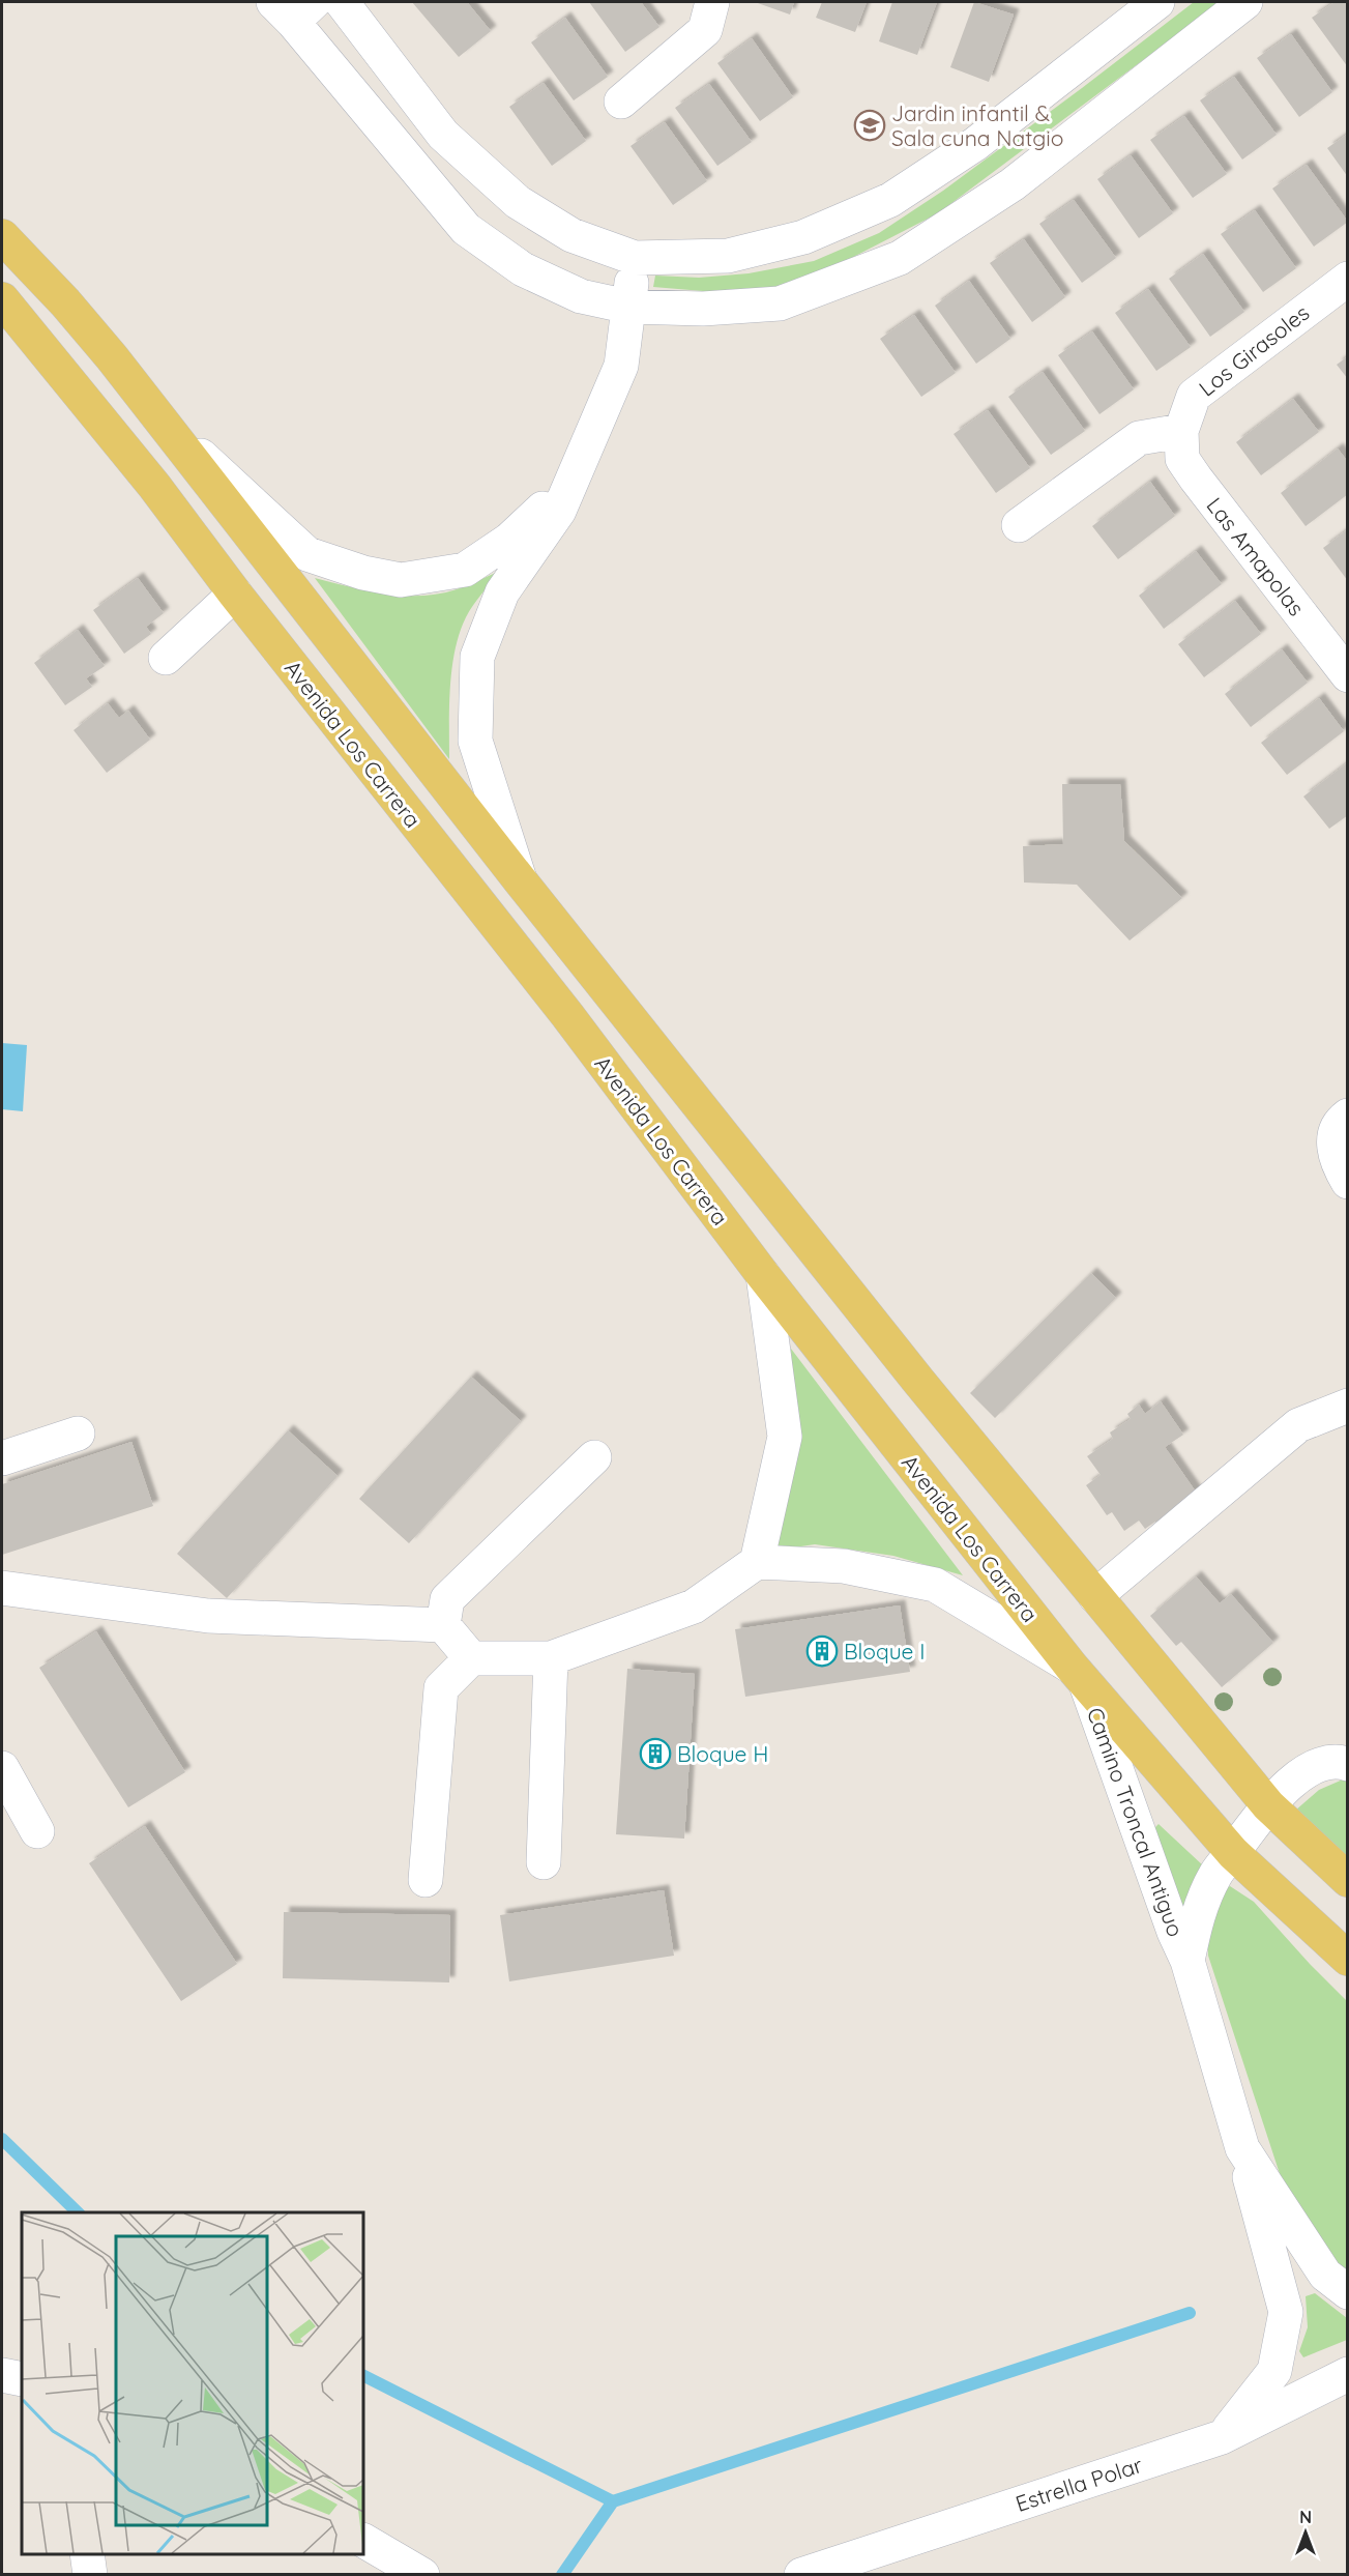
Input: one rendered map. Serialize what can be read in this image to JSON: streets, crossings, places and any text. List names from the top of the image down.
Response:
{
  "streets": {
    "main road": ["Avenida Los Carrera"],
    "street": [
      "Los Girasoles",
      "Las Amapolas",
      "Camino Troncal Antiguo",
      "Estrella Polar"
    ]
  },
  "crossings": [
    ["Los Girasoles", "Las Amapolas"],
    ["Avenida Los Carrera", "Camino Troncal Antiguo"]
  ],
  "places": {
    "school or university": ["Jardin infantil & Sala cuna Natgio"],
    "building": ["Bloque I", "Bloque H"]
  },
  "north": "top"
}
